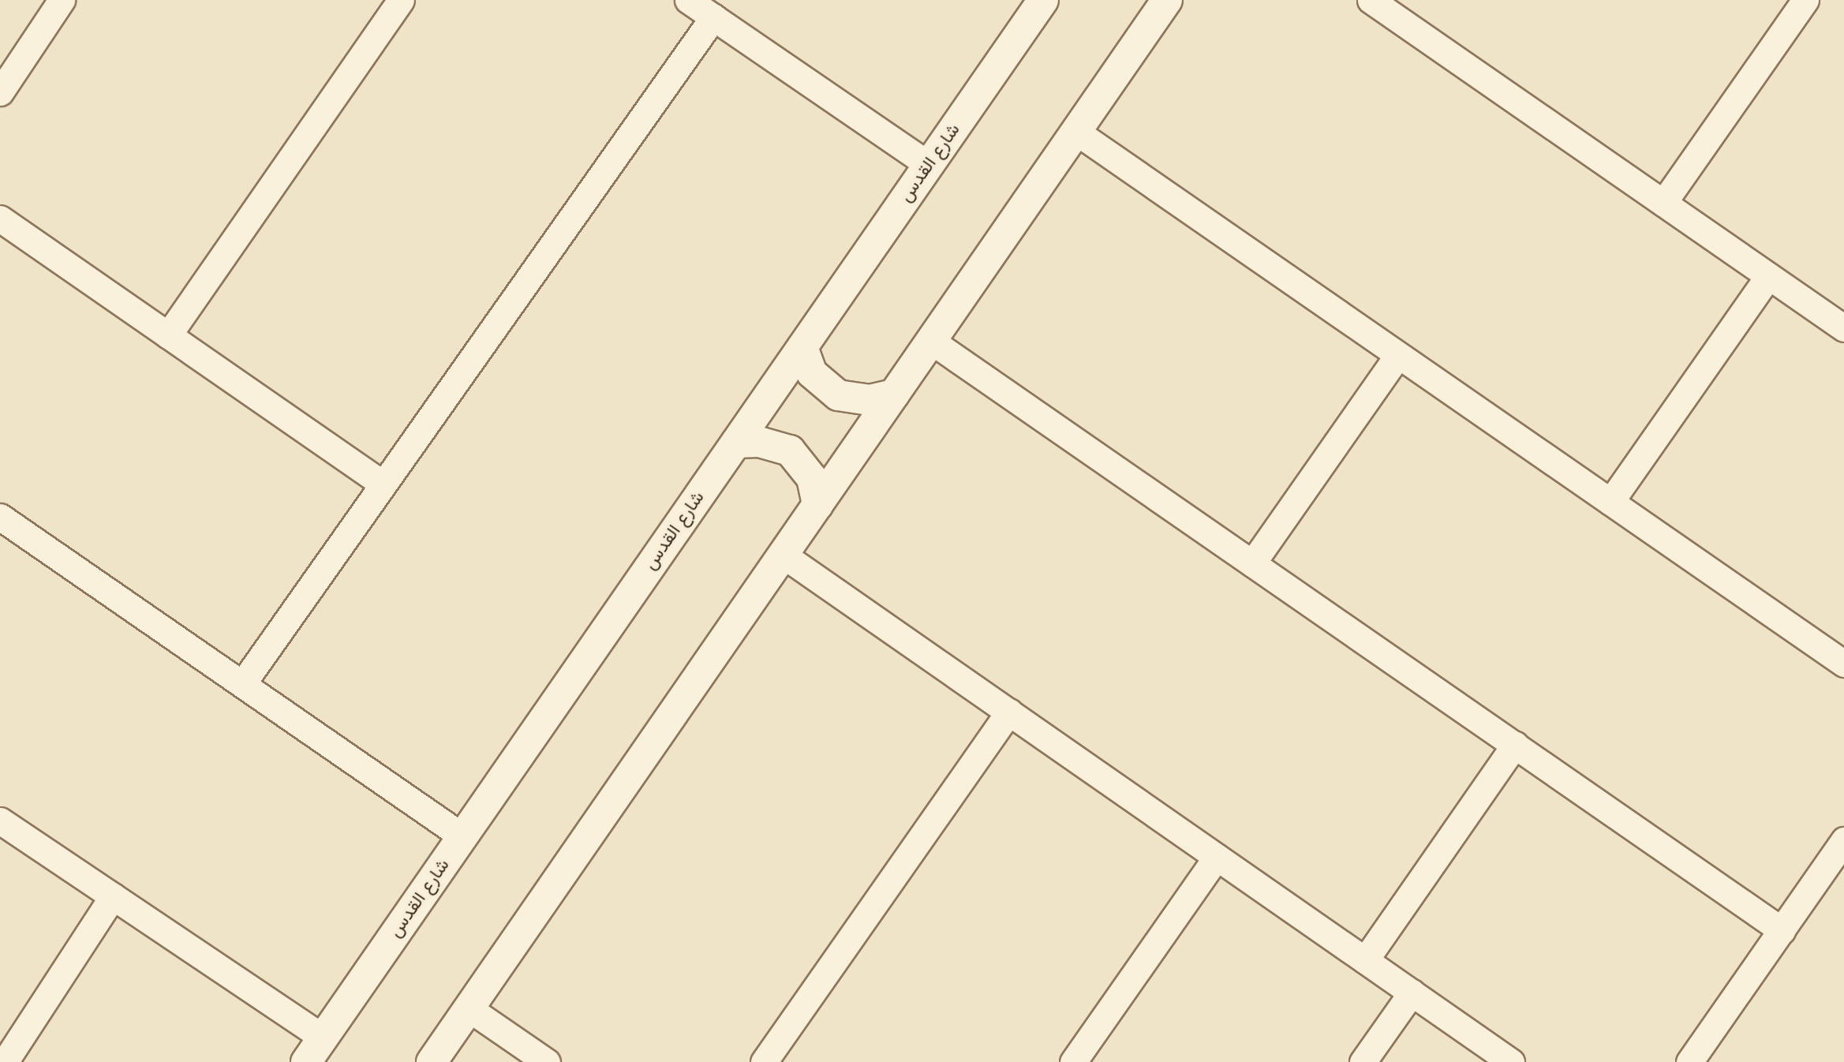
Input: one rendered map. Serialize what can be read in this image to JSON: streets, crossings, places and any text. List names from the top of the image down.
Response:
{
  "streets": {
    "main road": ["شارع القدس"]
  }
}
